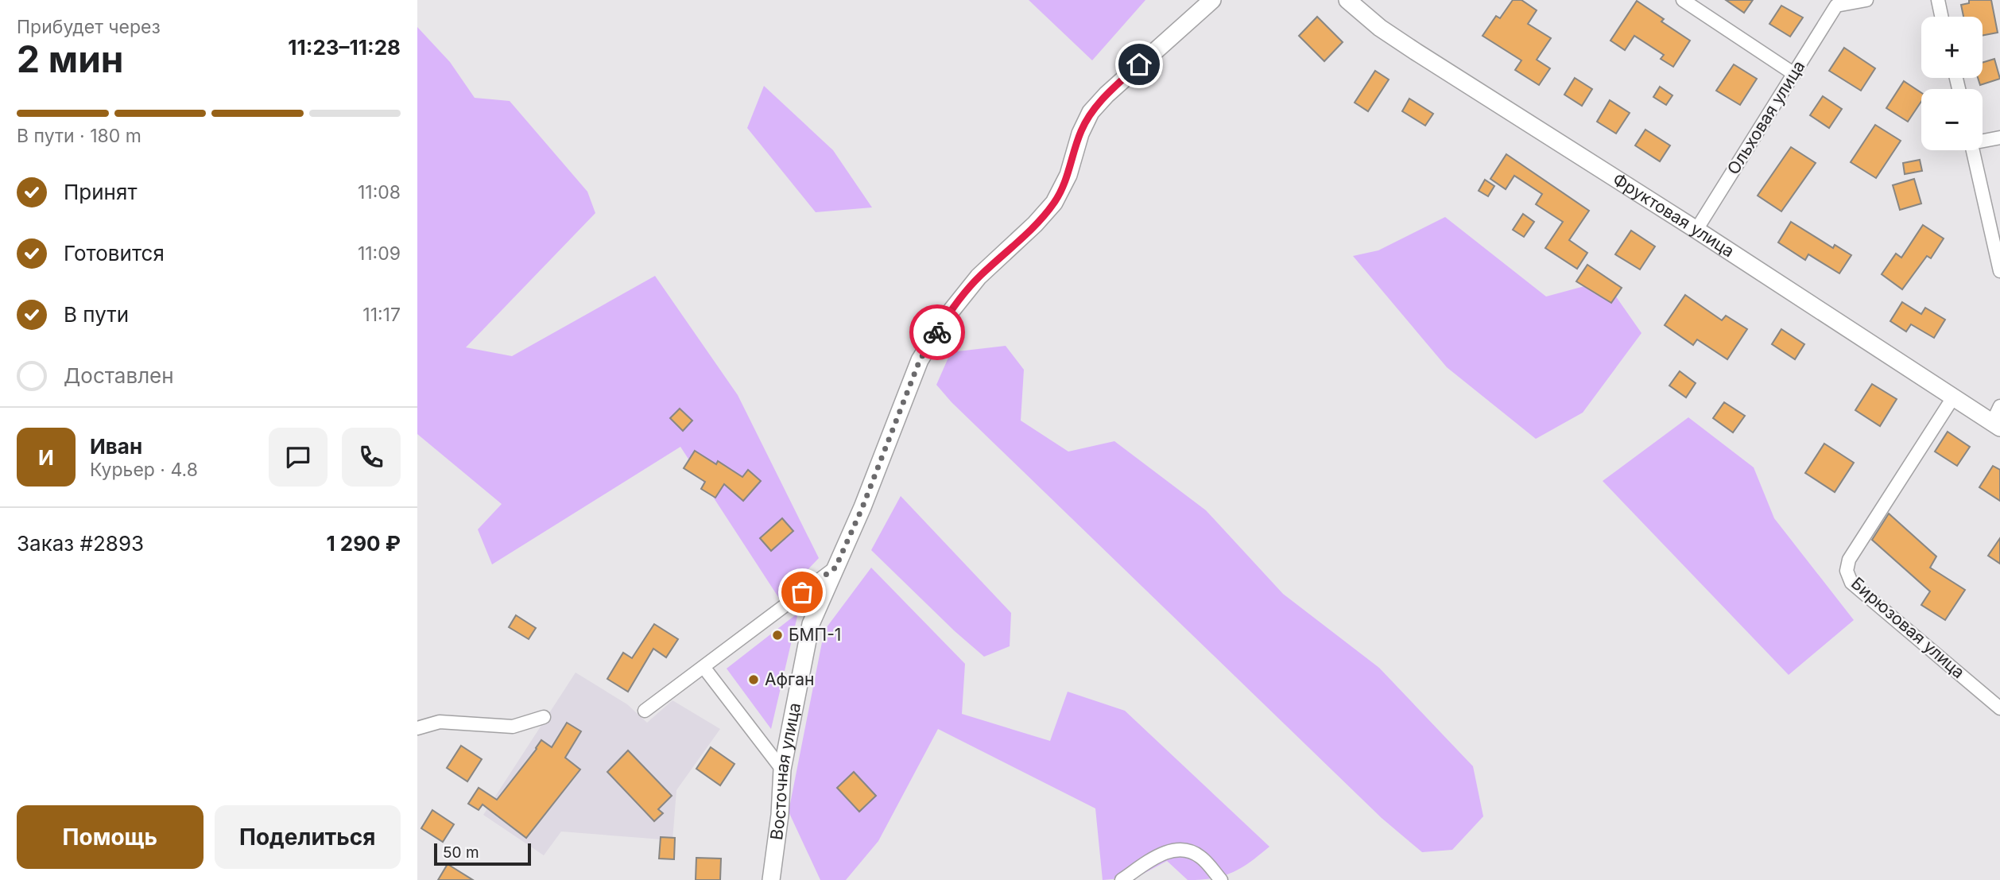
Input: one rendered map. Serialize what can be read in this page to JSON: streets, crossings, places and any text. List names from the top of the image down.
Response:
{
  "streets": {
    "street": [
      "Ольховая улица",
      "Фруктовая улица",
      "Бирюзовая улица",
      "Восточная улица"
    ]
  },
  "crossings": [
    ["Ольховая улица", "Фруктовая улица"],
    ["Фруктовая улица", "Бирюзовая улица"]
  ],
  "places": ["БМП-1", "Афган"],
  "scale_bar": "50 m",
  "page": {
    "heading": ["2 мин", "Прибудет через", "11:23–11:28"],
    "panel": [
      "Иван",
      "Курьер · 4.8",
      "Заказ #2893",
      "1 290 ₽"
    ],
    "map_buttons": ["+", "−"],
    "bar": "В пути · 180 m",
    "list": [
      ["Принят", "11:08"],
      ["Готовится", "11:09"],
      ["В пути", "11:17"],
      "Доставлен"
    ],
    "round": "И",
    "buttons": ["Помощь", "Поделиться"],
    "scale": "50 m"
  }
}
